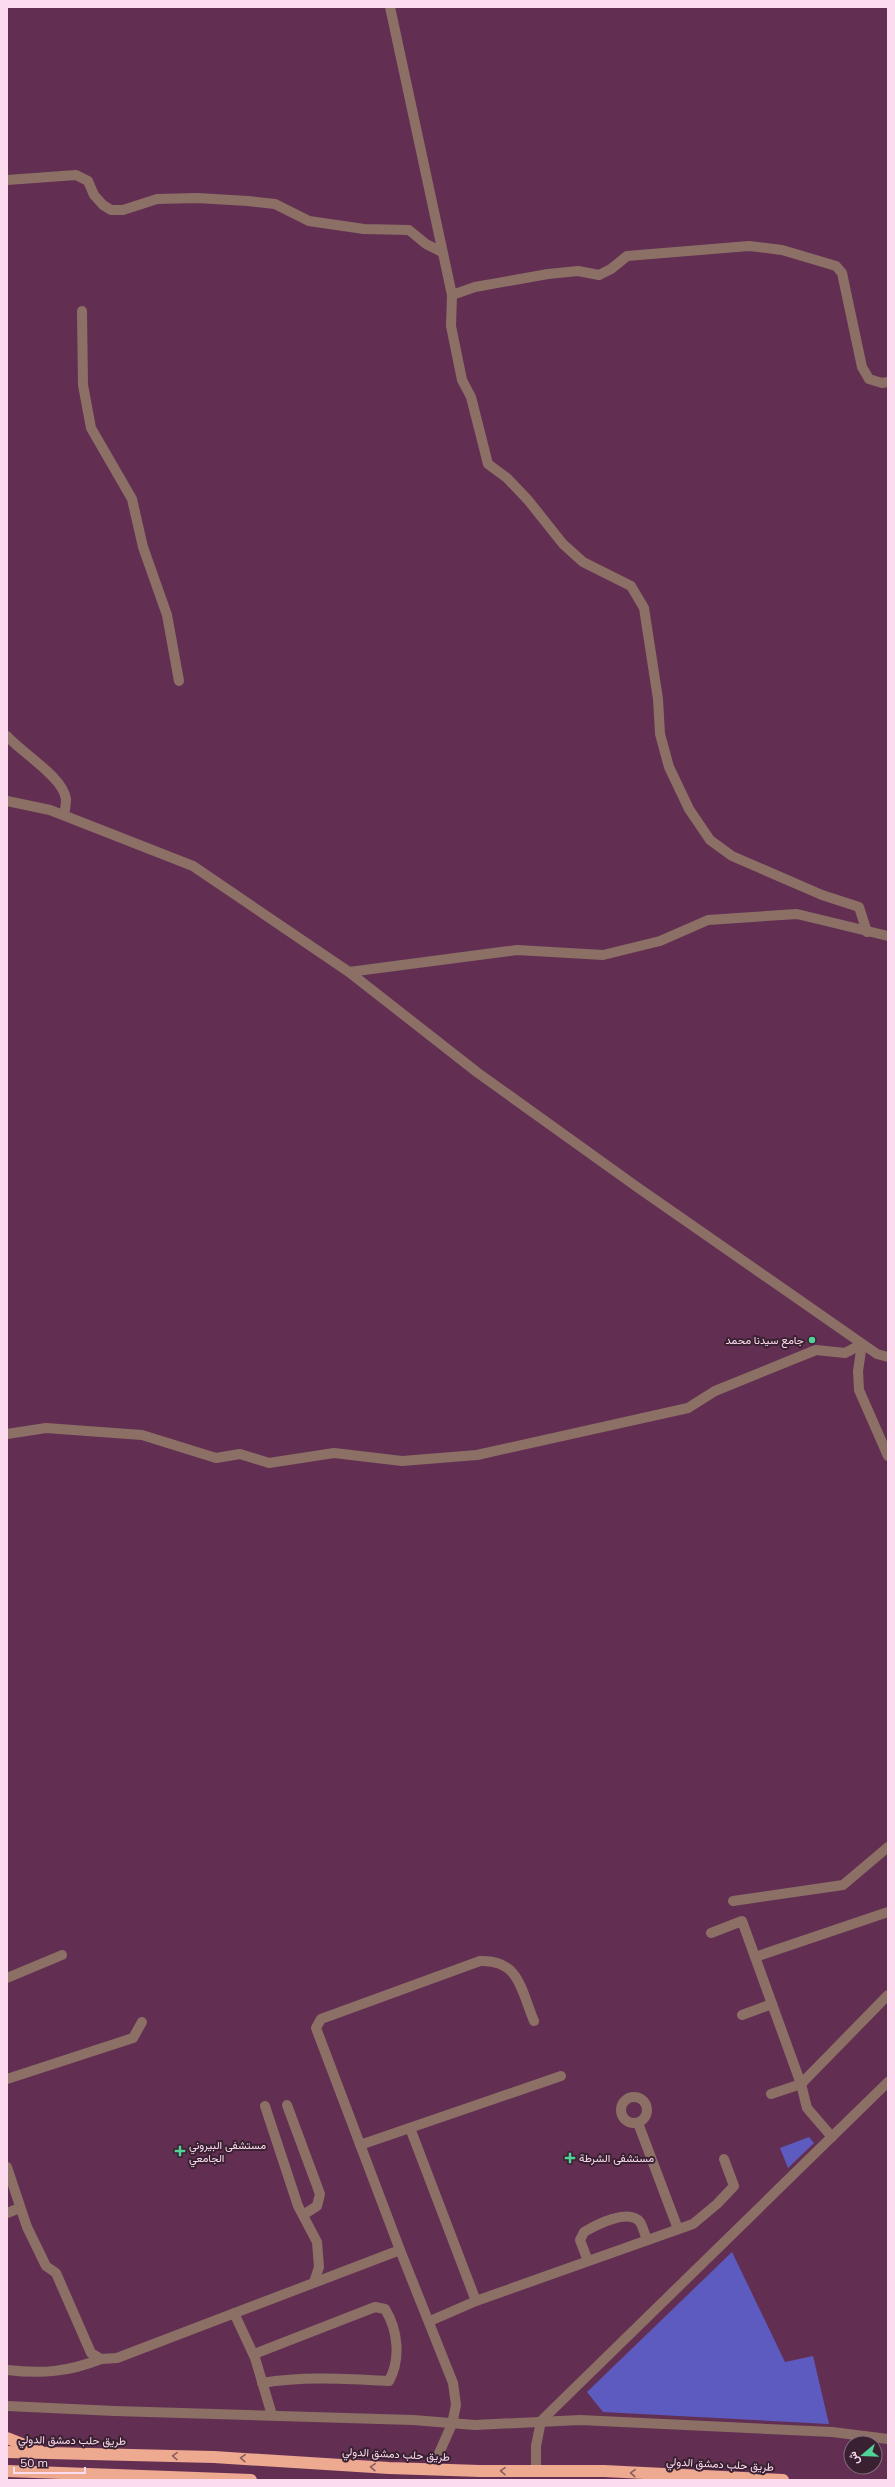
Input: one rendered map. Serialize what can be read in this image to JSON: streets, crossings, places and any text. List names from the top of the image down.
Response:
{
  "streets": {
    "highway": ["طريق حلب دمشق الدولي"]
  },
  "places": {
    "other": ["جامع سيدنا محمد"],
    "health": ["مستشفى البيروني الجامعي", "مستشفى الشرطة"]
  },
  "scale_bar": "50 m",
  "north": "left"
}
